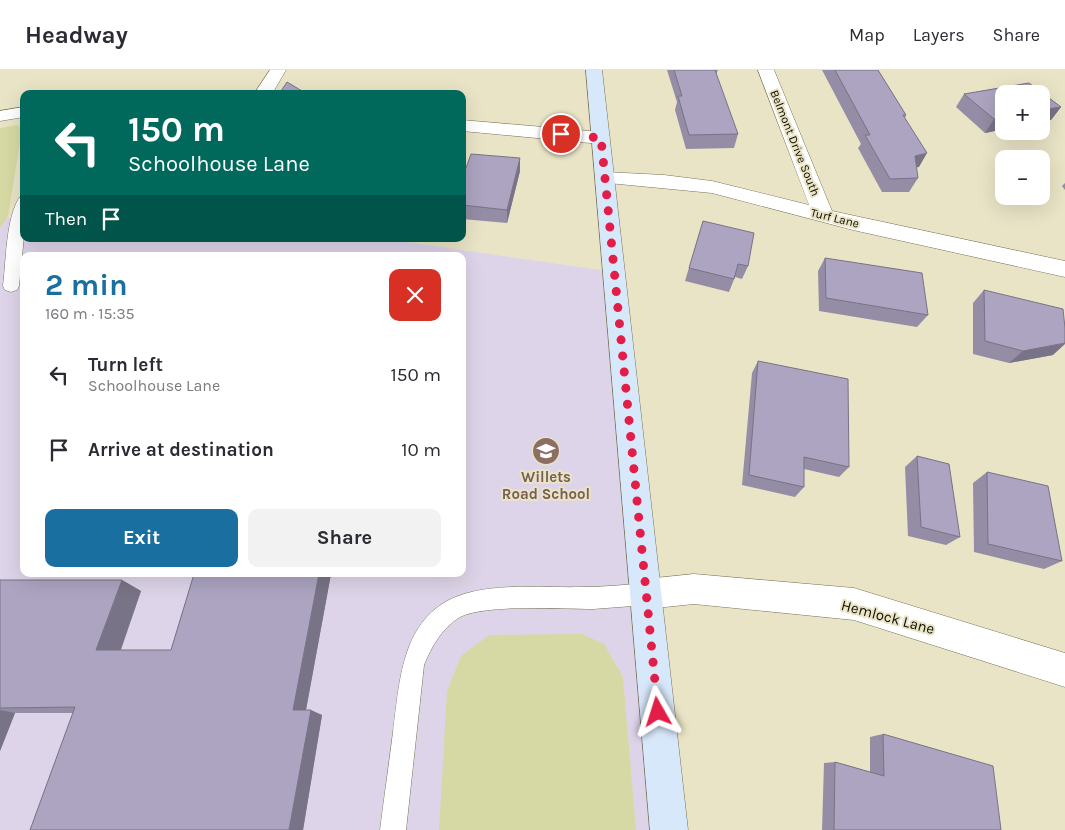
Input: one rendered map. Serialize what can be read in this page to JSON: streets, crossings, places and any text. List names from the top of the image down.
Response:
{
  "streets": {
    "street": ["Belmont Drive South", "Turf Lane", "Hemlock Lane"]
  },
  "crossings": [
    ["Belmont Drive South", "Turf Lane"]
  ],
  "places": {
    "school or university": ["Willets Road School"]
  },
  "page": {
    "header": "Headway",
    "nav": ["Map", "Layers", "Share"],
    "map_buttons": ["+", "−"],
    "turn": ["150 m", "Schoolhouse Lane"],
    "then": "Then",
    "heading": ["2 min", "160 m · 15:35"],
    "list": [
      {
        "name": "Turn left",
        "note": "Schoolhouse Lane",
        "value": "150 m"
      },
      {
        "name": "Arrive at destination",
        "value": "10 m"
      }
    ],
    "buttons": ["Exit", "Share"]
  }
}
